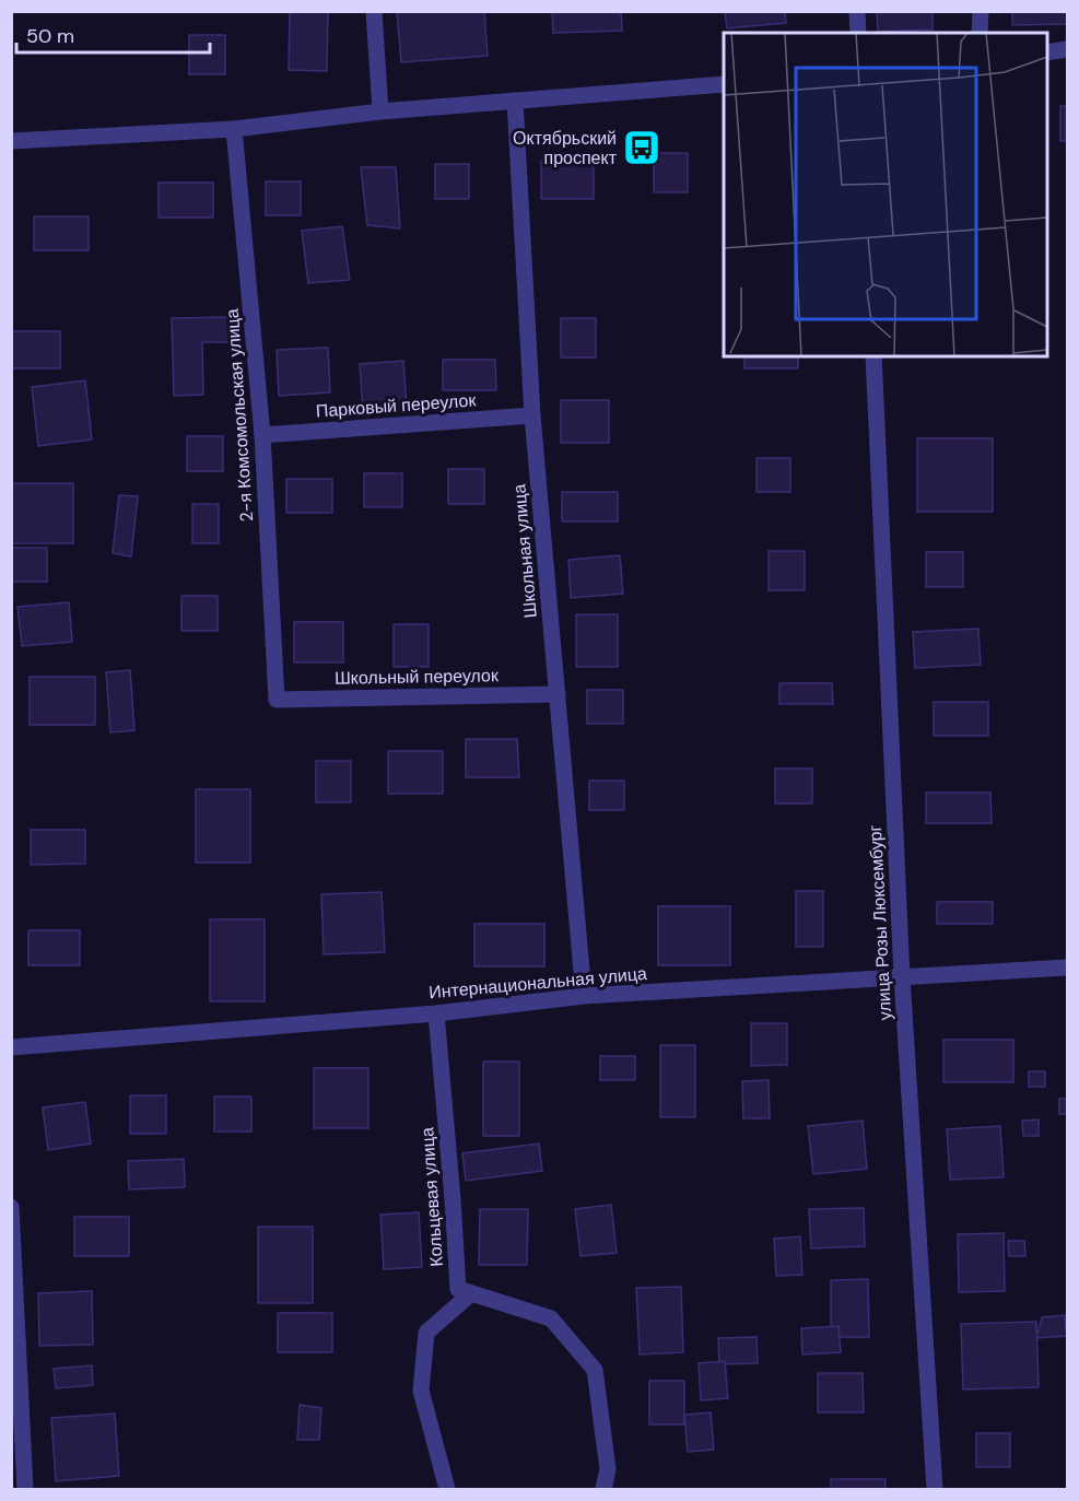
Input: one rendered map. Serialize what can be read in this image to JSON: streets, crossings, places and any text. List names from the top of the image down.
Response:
{
  "streets": {
    "street": [
      "Парковый переулок",
      "2-я Комсомольская улица",
      "Школьная улица",
      "Школьный переулок",
      "улица Розы Люксембург",
      "Интернациональная улица",
      "Кольцевая улица"
    ]
  },
  "crossings": [
    ["Парковый переулок", "2-я Комсомольская улица"],
    ["Парковый переулок", "Школьная улица"],
    ["2-я Комсомольская улица", "Школьный переулок"],
    ["Школьная улица", "Школьный переулок"],
    ["Школьная улица", "Интернациональная улица"],
    ["улица Розы Люксембург", "Интернациональная улица"],
    ["Интернациональная улица", "Кольцевая улица"]
  ],
  "places": {
    "bus stop": ["Октябрьский проспект"]
  },
  "scale_bar": "50 m"
}
